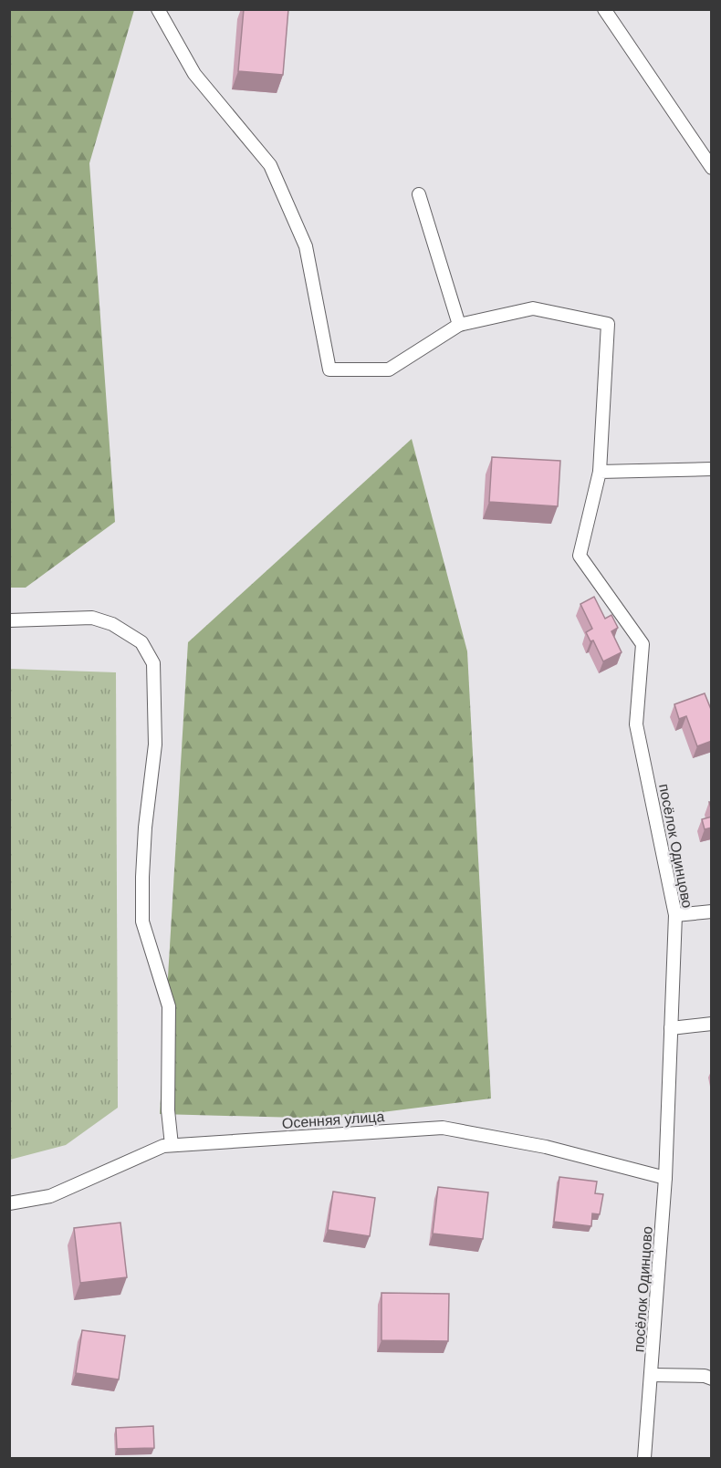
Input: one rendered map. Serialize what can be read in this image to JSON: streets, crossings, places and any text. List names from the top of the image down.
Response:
{
  "streets": {
    "lane": ["посёлок Одинцово", "Осенняя улица"]
  },
  "crossings": [
    ["посёлок Одинцово", "Осенняя улица"]
  ]
}
